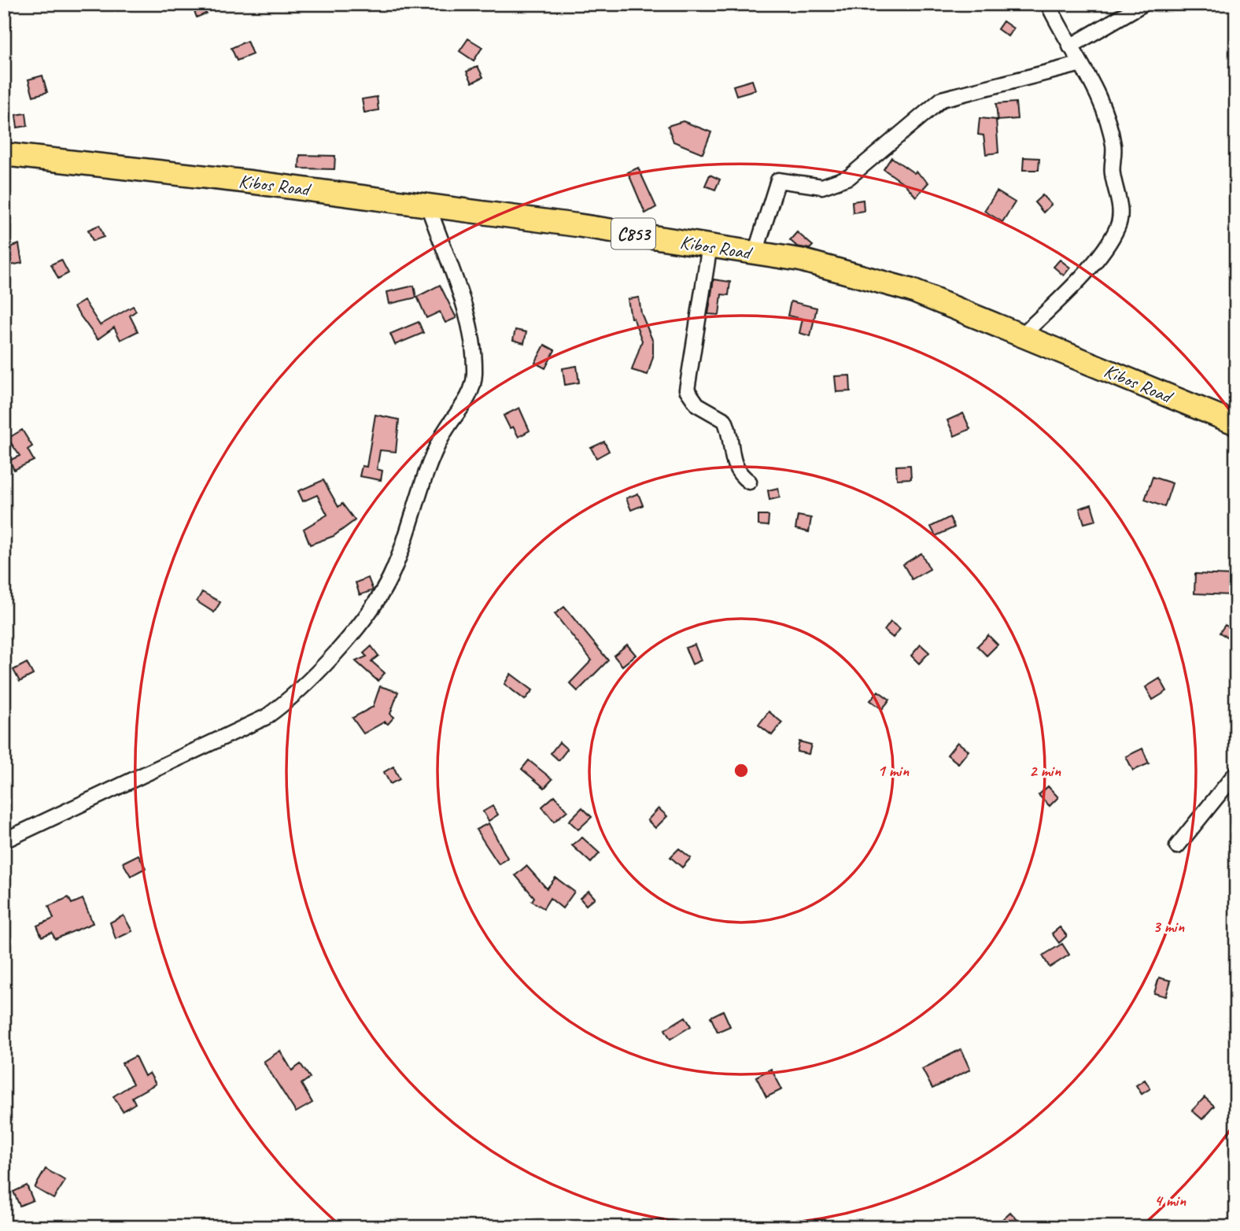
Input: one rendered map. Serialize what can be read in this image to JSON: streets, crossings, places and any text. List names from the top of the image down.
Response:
{
  "streets": {
    "main road": ["Kibos Road", "C853"]
  },
  "rings": [
    "1 min",
    "2 min",
    "3 min",
    "4 min"
  ]
}
